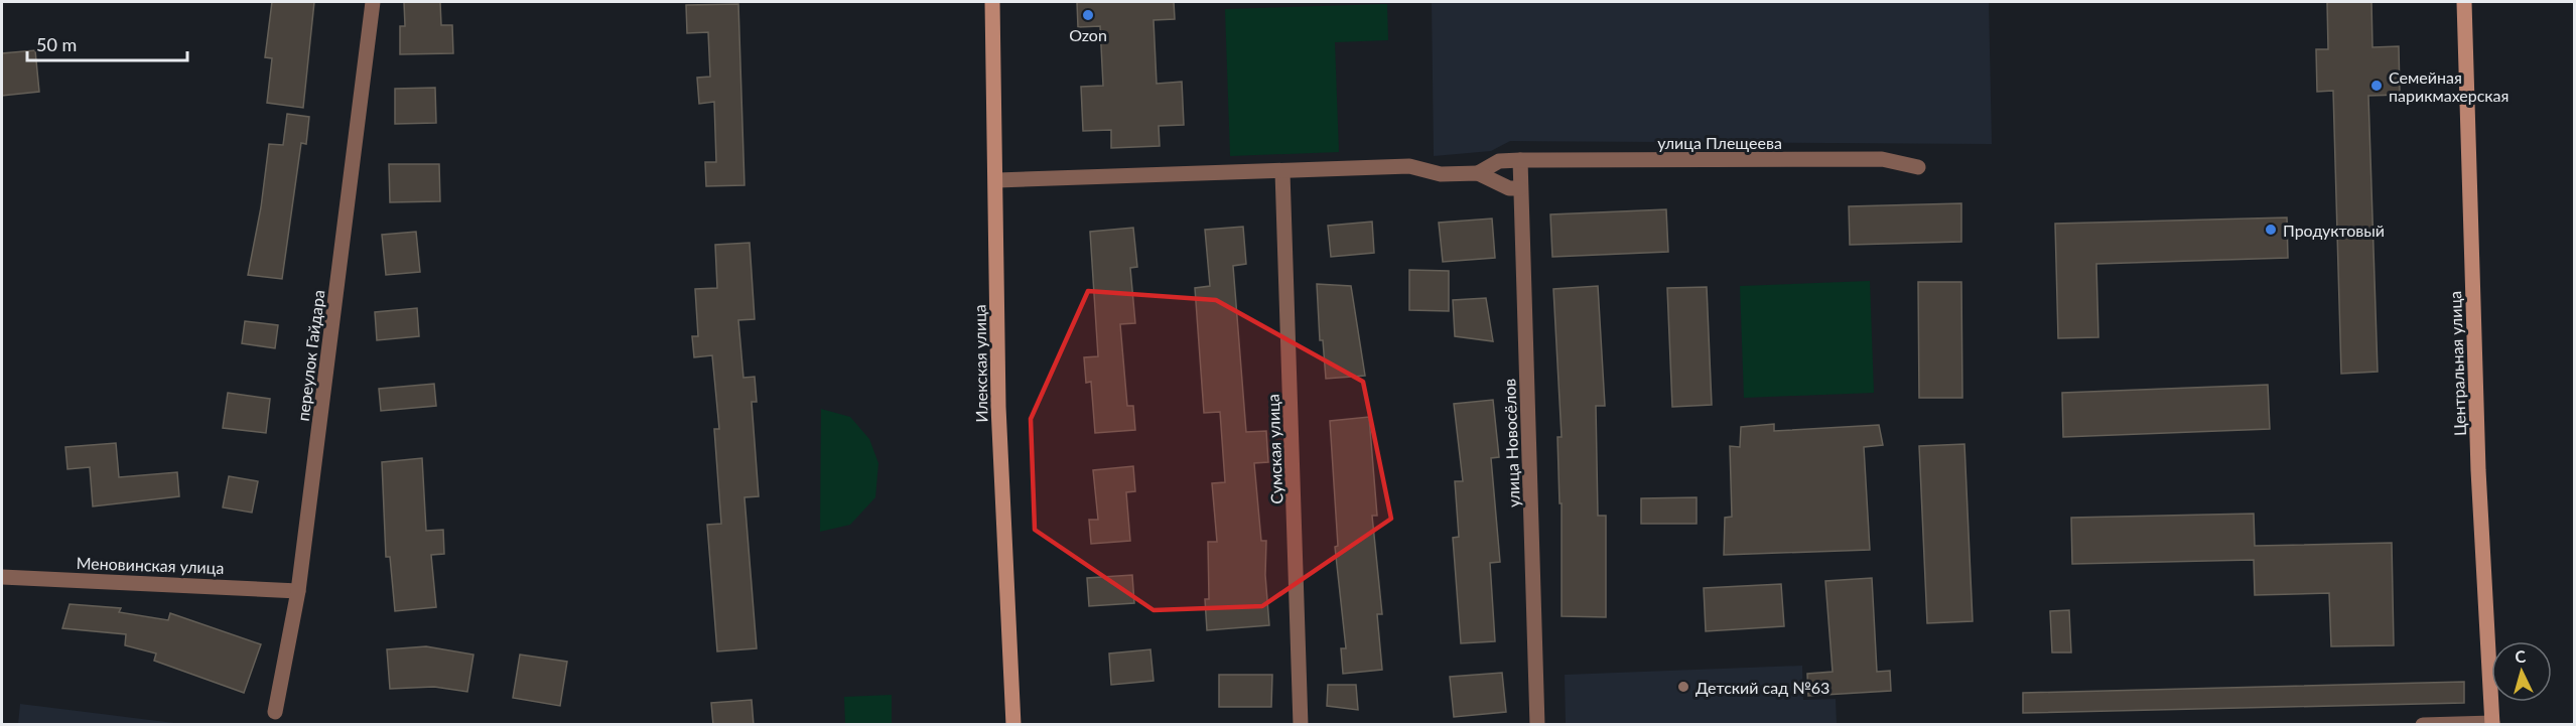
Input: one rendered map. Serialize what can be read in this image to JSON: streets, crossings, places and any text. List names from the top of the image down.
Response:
{
  "streets": {
    "street": [
      "улица Плещеева",
      "переулок Гайдара",
      "Илекская улица",
      "Центральная улица",
      "улица Новосёлов",
      "Сумская улица",
      "Меновинская улица"
    ]
  },
  "crossings": [
    ["улица Плещеева", "улица Новосёлов"],
    ["переулок Гайдара", "Меновинская улица"]
  ],
  "places": [
    "Ozon",
    "Семейная парикмахерская",
    "Продуктовый",
    "Детский сад №63"
  ],
  "scale_bar": "50 m",
  "north": "top"
}
